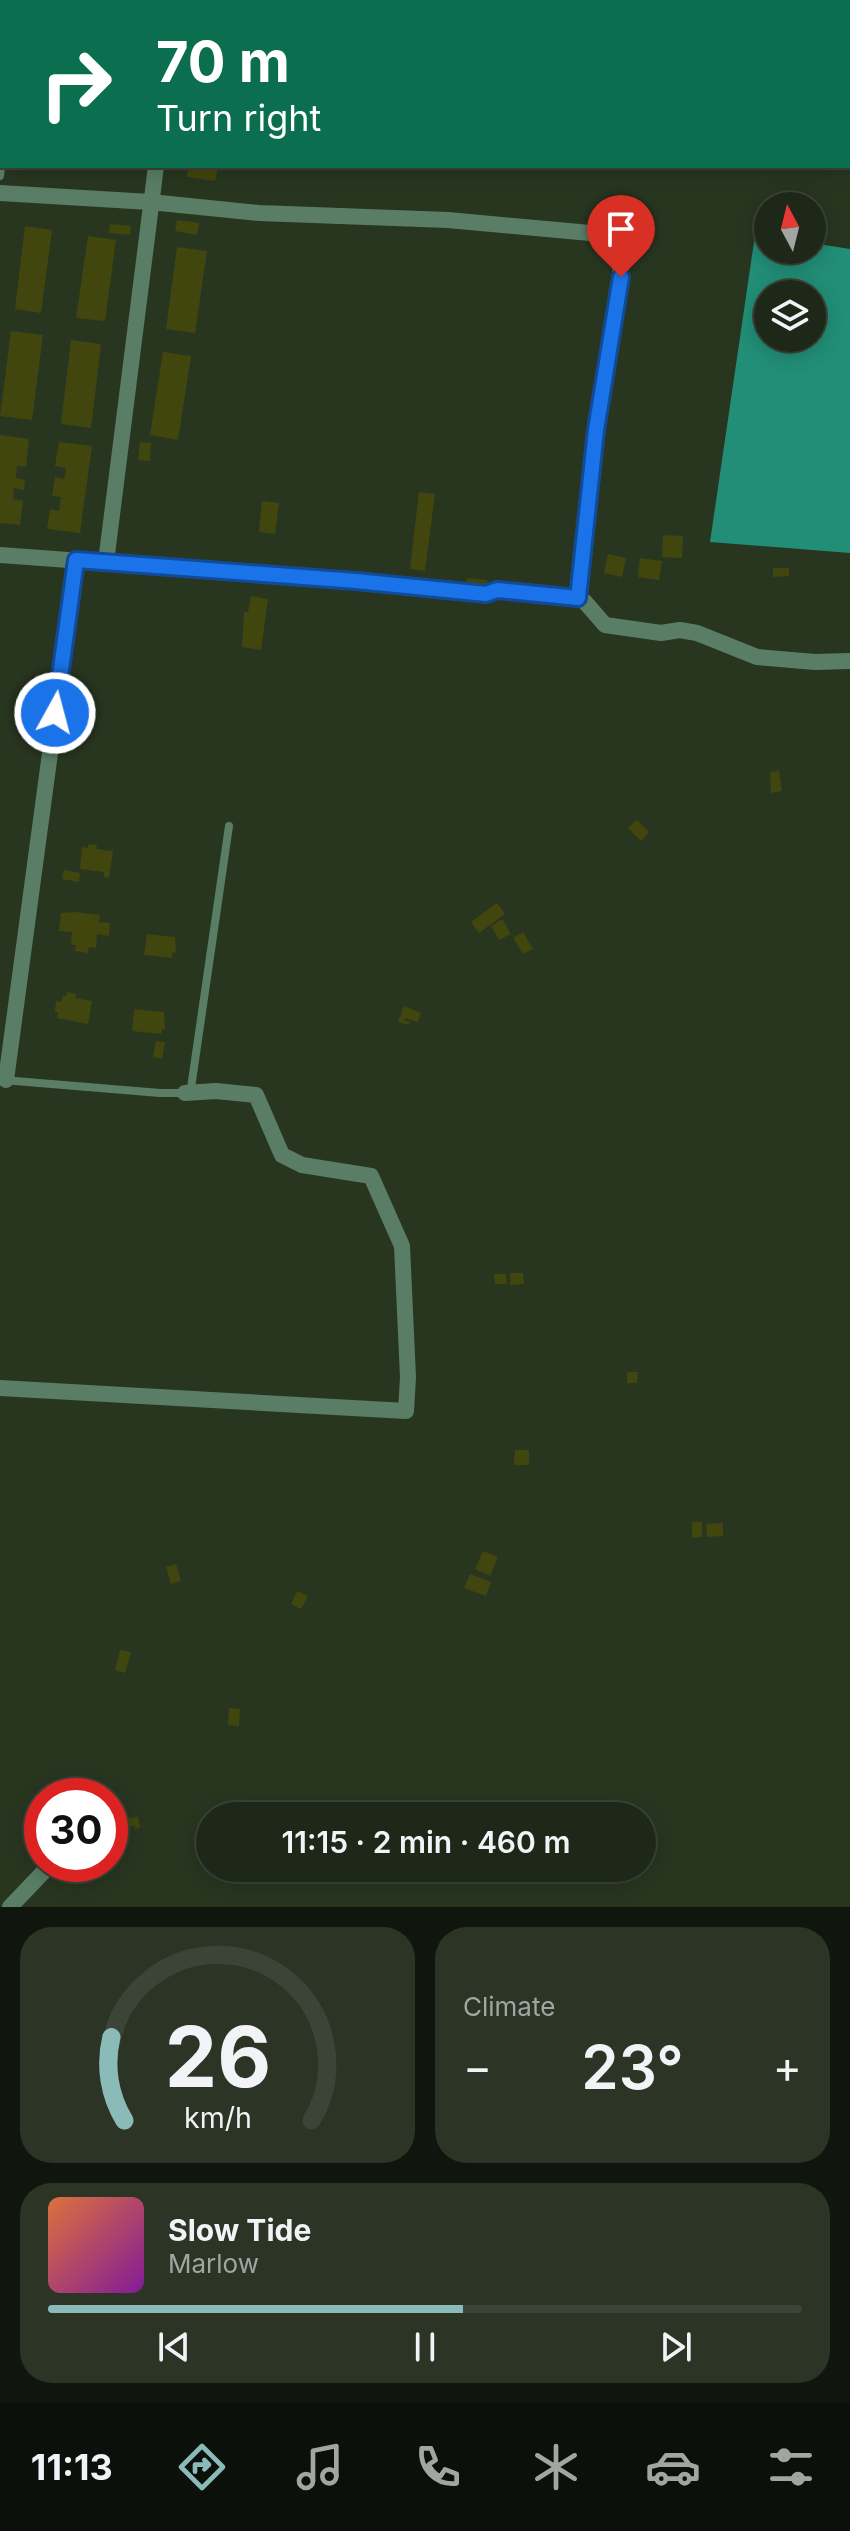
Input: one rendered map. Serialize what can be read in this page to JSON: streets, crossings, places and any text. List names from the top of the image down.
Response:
{
  "north": "top",
  "page": {
    "turn": ["70 m", "Turn right"],
    "limit": "30",
    "trip": "11:15 · 2 min · 460 m",
    "tile": "Climate",
    "heat": ["−", "23°", "+"],
    "song": ["Slow Tide", "Marlow"],
    "tabs": "11:13",
    "gauge": ["26", "km/h"]
  }
}
